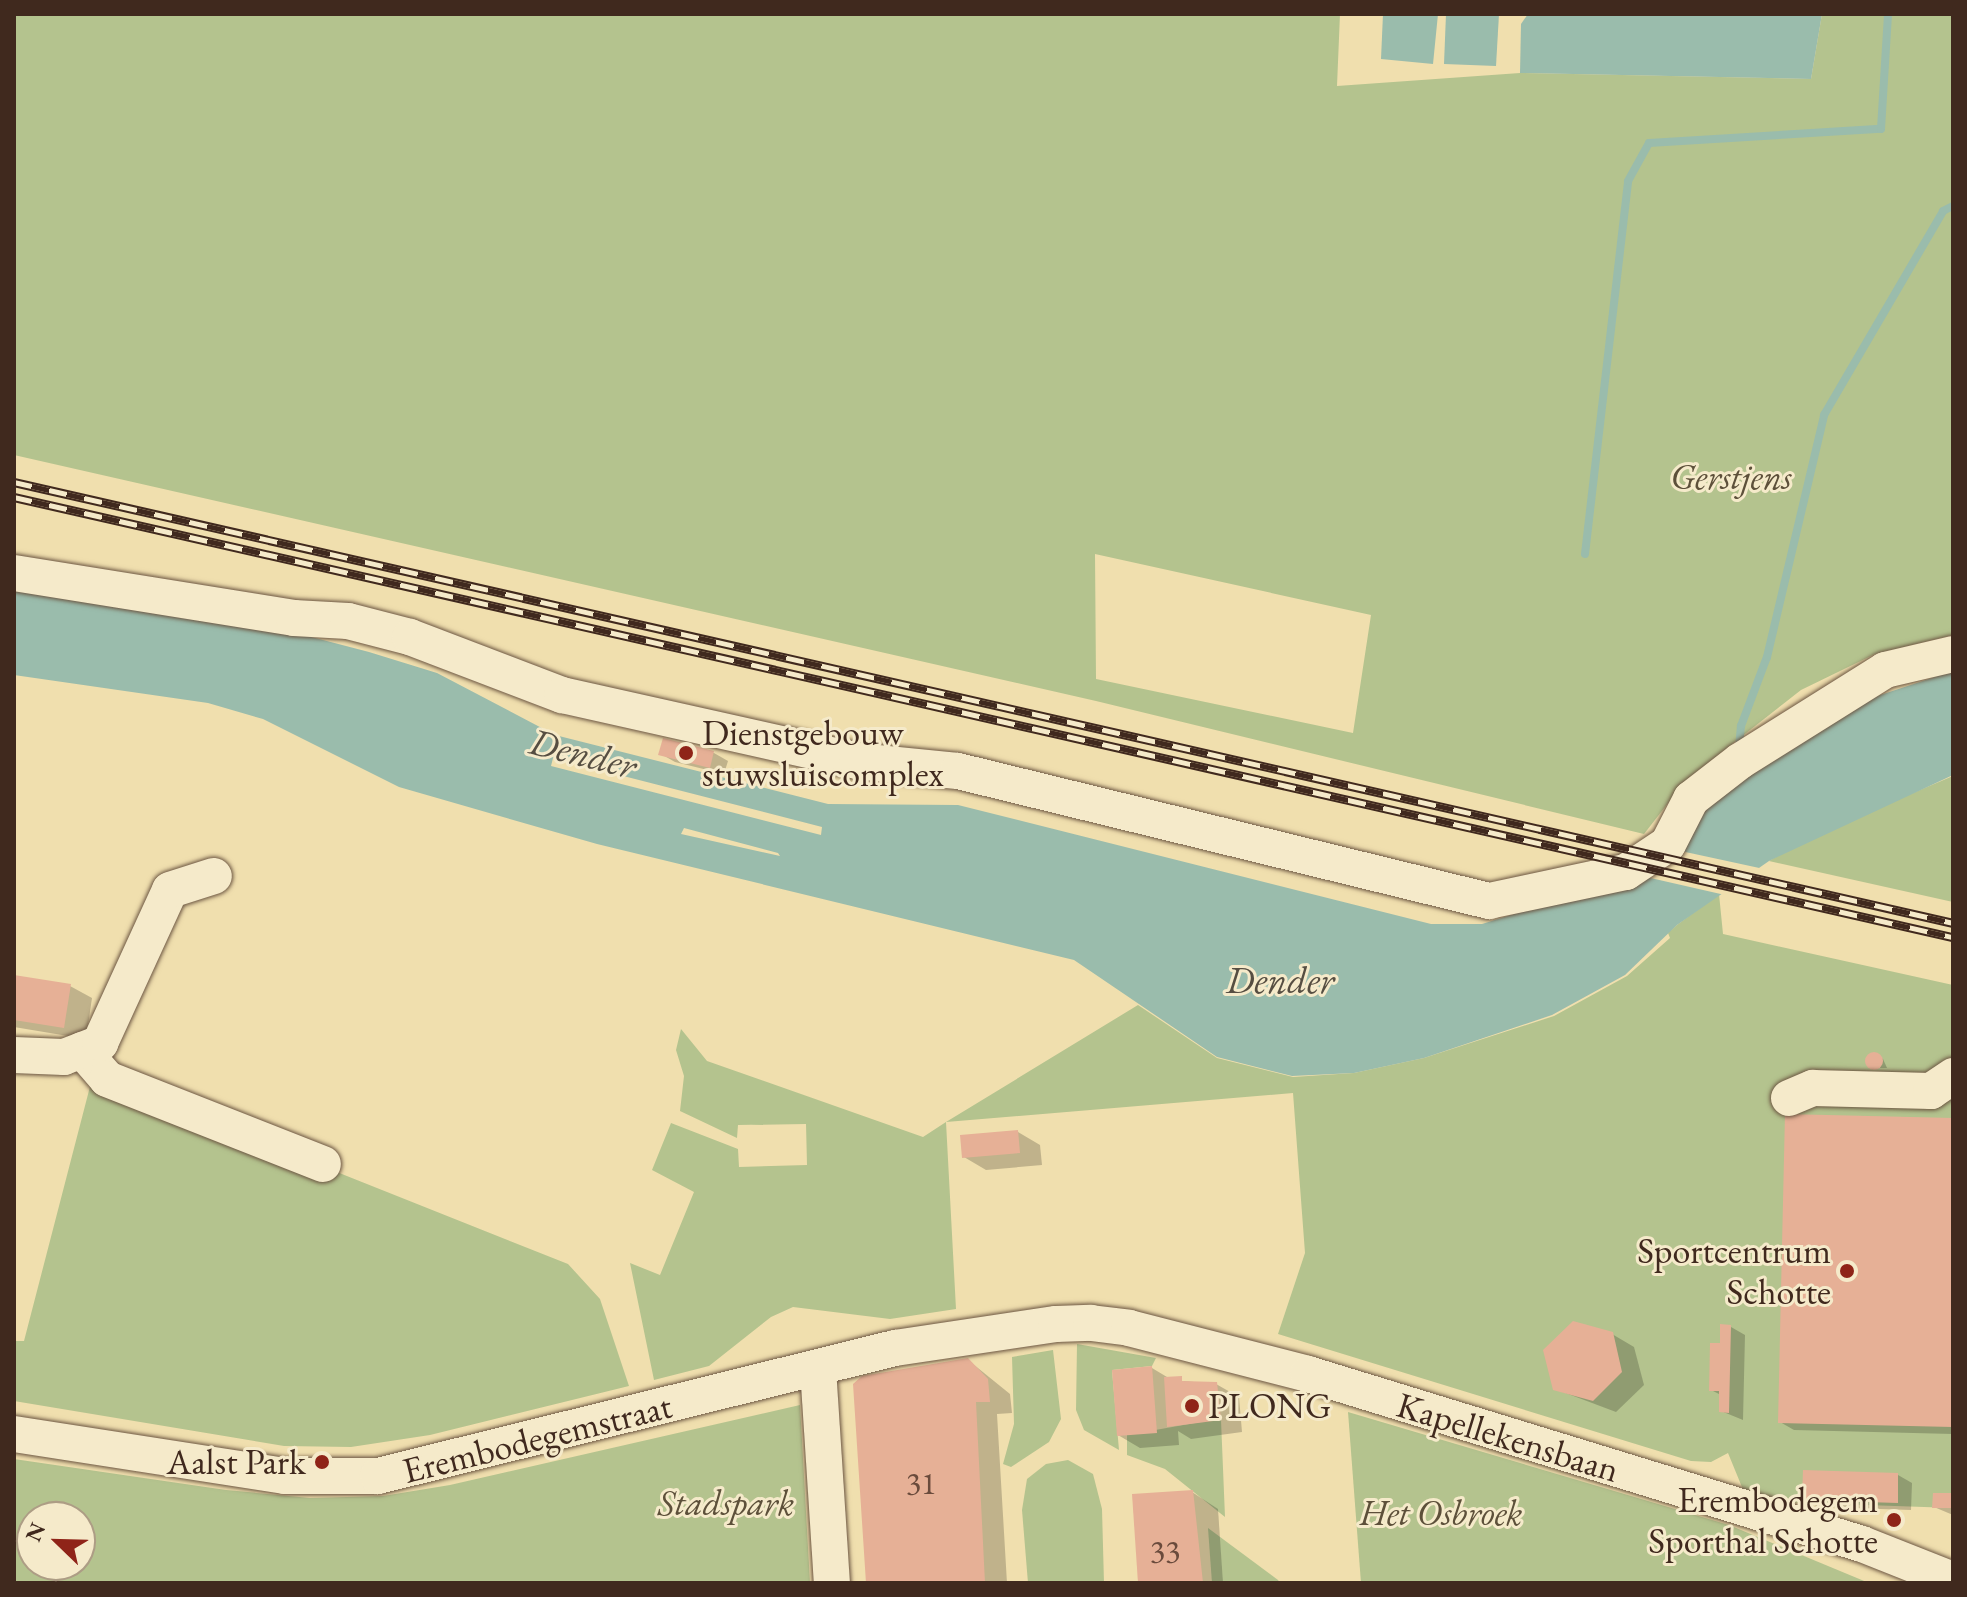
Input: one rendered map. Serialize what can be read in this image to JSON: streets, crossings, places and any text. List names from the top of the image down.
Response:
{
  "streets": {
    "street": ["Kapellekensbaan", "Erembodegemstraat"]
  },
  "crossings": [
    ["Kapellekensbaan", "Erembodegemstraat"]
  ],
  "water": ["Dender"],
  "parks": ["Gerstjens", "Stadspark", "Het Osbroek"],
  "places": [
    "Dienstgebouw stuwsluiscomplex",
    "Sportcentrum Schotte",
    "PLONG",
    "Aalst Park",
    "Erembodegem Sporthal Schotte"
  ],
  "house_numbers": ["31", "33"],
  "north": "top left"
}
